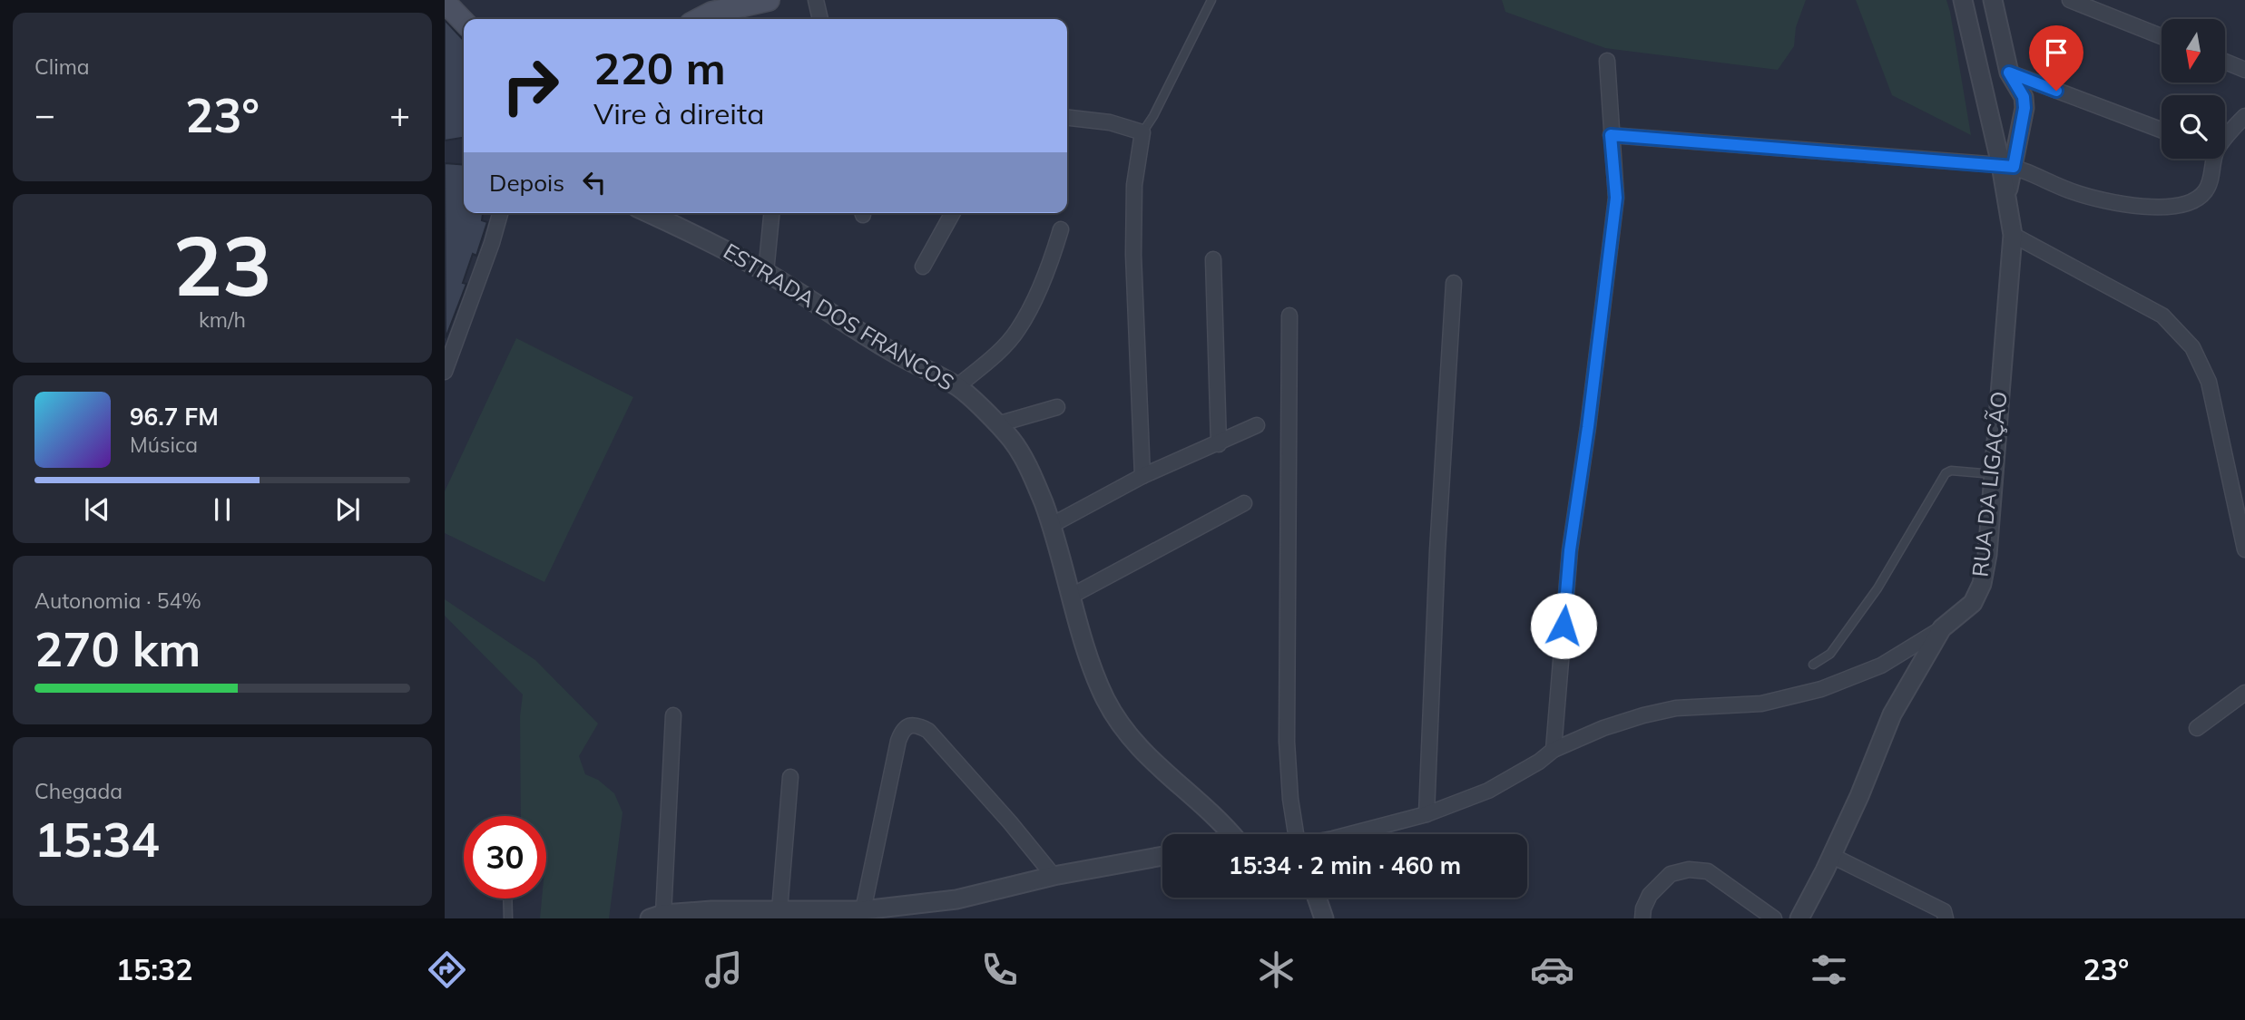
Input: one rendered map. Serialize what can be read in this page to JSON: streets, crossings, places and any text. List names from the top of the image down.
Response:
{
  "streets": {
    "street": ["ESTRADA DOS FRANCOS", "RUA DA LIGAÇÃO"]
  },
  "north": "bottom",
  "page": {
    "tile": [
      "Clima",
      ["23", "km/h"],
      ["Autonomia · 54%", "270 km"],
      ["Chegada", "15:34"]
    ],
    "turn": ["220 m", "Vire à direita"],
    "heat": ["−", "23°", "+"],
    "then": "Depois",
    "song": ["96.7 FM", "Música"],
    "limit": "30",
    "trip": "15:34 · 2 min · 460 m",
    "tabs": ["15:32", "23°"]
  }
}
